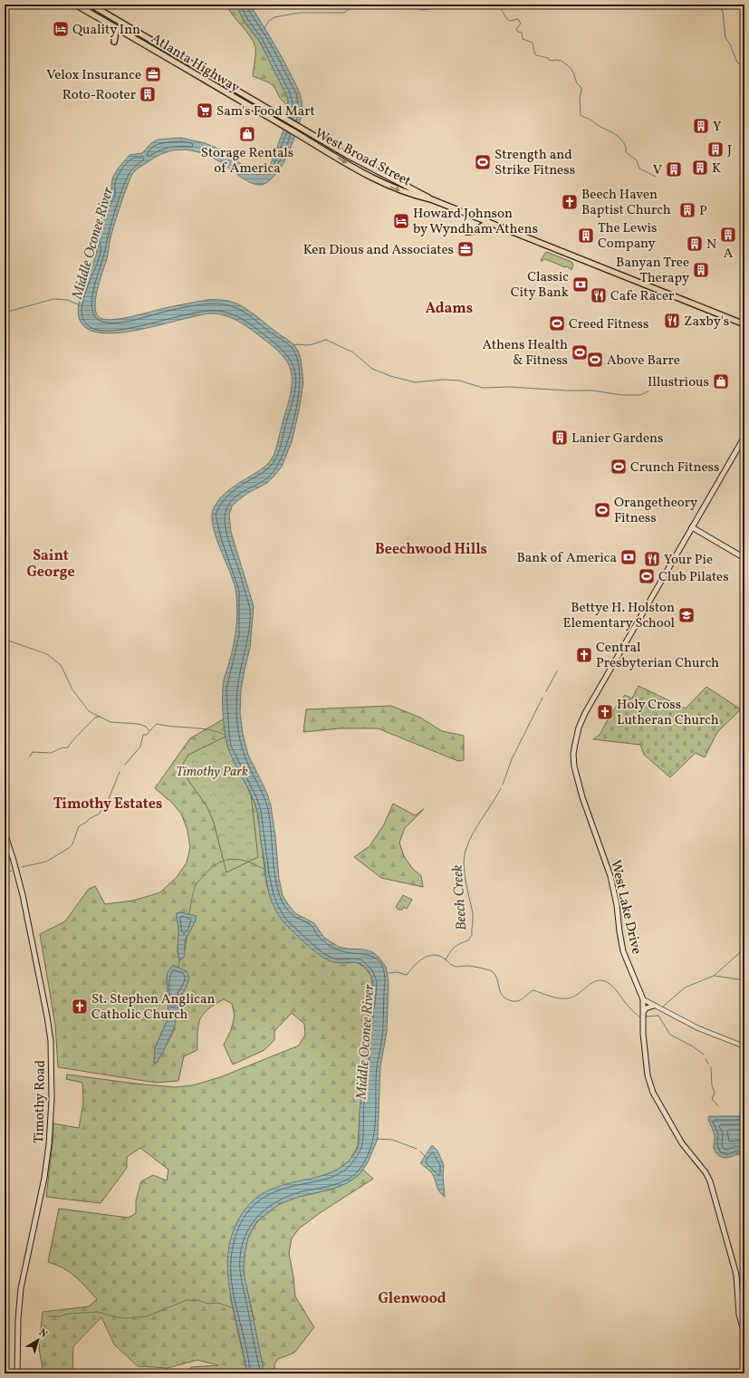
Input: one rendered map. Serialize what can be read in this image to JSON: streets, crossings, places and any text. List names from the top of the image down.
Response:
{
  "streets": {
    "main road": [
      "Atlanta Highway",
      "West Broad Street",
      "West Lake Drive",
      "Timothy Road"
    ]
  },
  "crossings": [
    ["Atlanta Highway", "West Broad Street"]
  ],
  "districts": [
    "Adams",
    "Beechwood Hills",
    "Saint George",
    "Timothy Estates",
    "Glenwood"
  ],
  "water": ["Middle Oconee River", "Beech Creek"],
  "parks": ["Timothy Park"],
  "places": {
    "hotel": ["Quality Inn", "Howard Johnson by Wyndham Athens"],
    "office": ["Velox Insurance", "Ken Dious and Associates"],
    "building": [
      "Roto-Rooter",
      "Y",
      "J",
      "K",
      "V",
      "P",
      "A",
      "The Lewis Company",
      "N",
      "Banyan Tree Therapy",
      "Lanier Gardens"
    ],
    "supermarket": ["Sam's Food Mart"],
    "shop": ["Storage Rentals of America", "Illustrious"],
    "sports": [
      "Strength and Strike Fitness",
      "Creed Fitness",
      "Athens Health & Fitness",
      "Above Barre",
      "Crunch Fitness",
      "Orangetheory Fitness",
      "Club Pilates"
    ],
    "church": [
      "Beech Haven Baptist Church",
      "Central Presbyterian Church",
      "Holy Cross Lutheran Church",
      "St. Stephen Anglican Catholic Church"
    ],
    "bank": ["Classic City Bank", "Bank of America"],
    "restaurant": ["Cafe Racer", "Zaxby's", "Your Pie"],
    "school or university": ["Bettye H. Holston Elementary School"]
  },
  "north": "top right"
}
